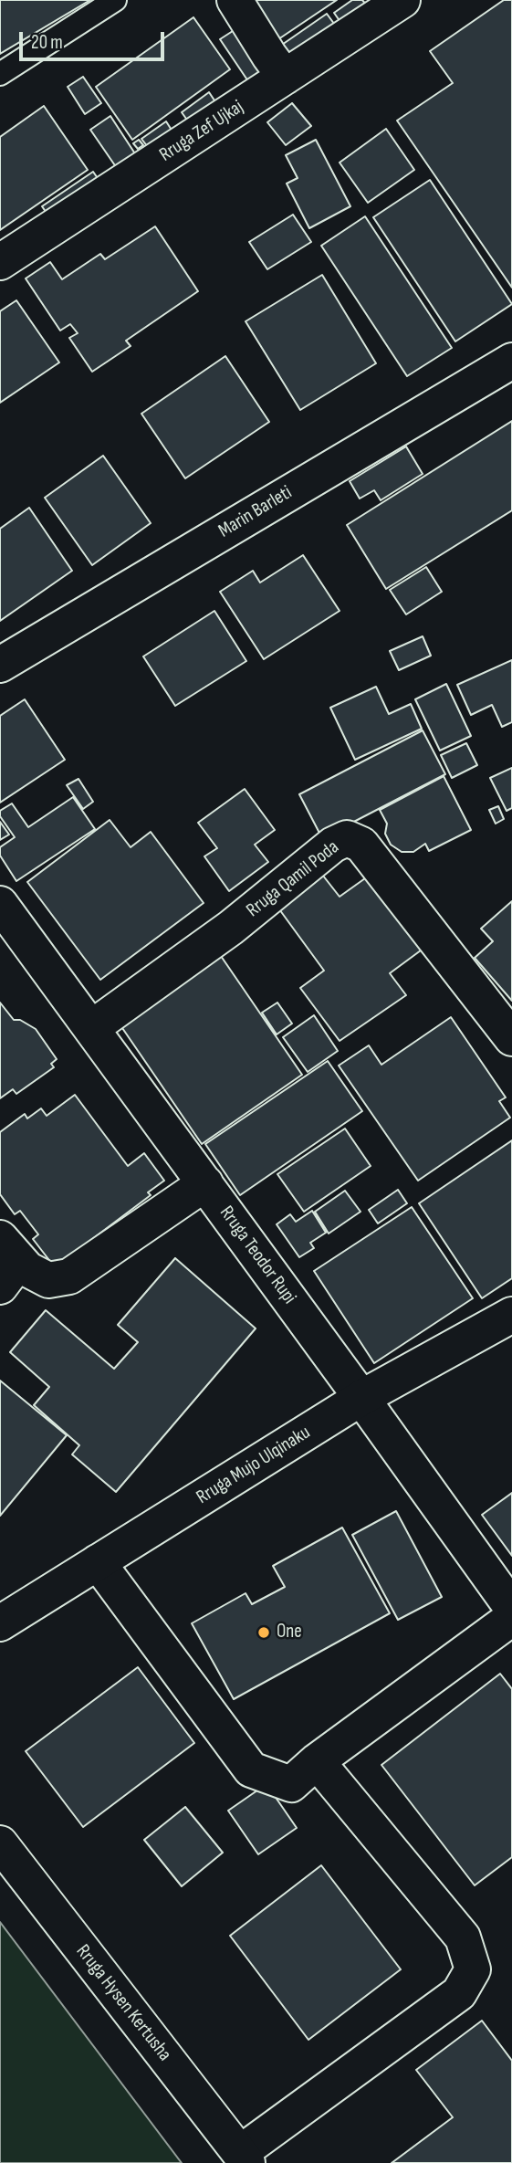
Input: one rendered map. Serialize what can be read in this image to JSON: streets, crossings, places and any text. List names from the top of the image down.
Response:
{
  "streets": {
    "street": [
      "Rruga Zef Ujkaj",
      "Marin Barleti",
      "Rruga Qamil Poda",
      "Rruga Teodor Rupi",
      "Rruga Mujo Ulqinaku",
      "Rruga Hysen Kertusha"
    ]
  },
  "crossings": [
    ["Rruga Qamil Poda", "Rruga Teodor Rupi"],
    ["Rruga Teodor Rupi", "Rruga Mujo Ulqinaku"]
  ],
  "places": ["One"],
  "scale_bar": "20 m"
}
